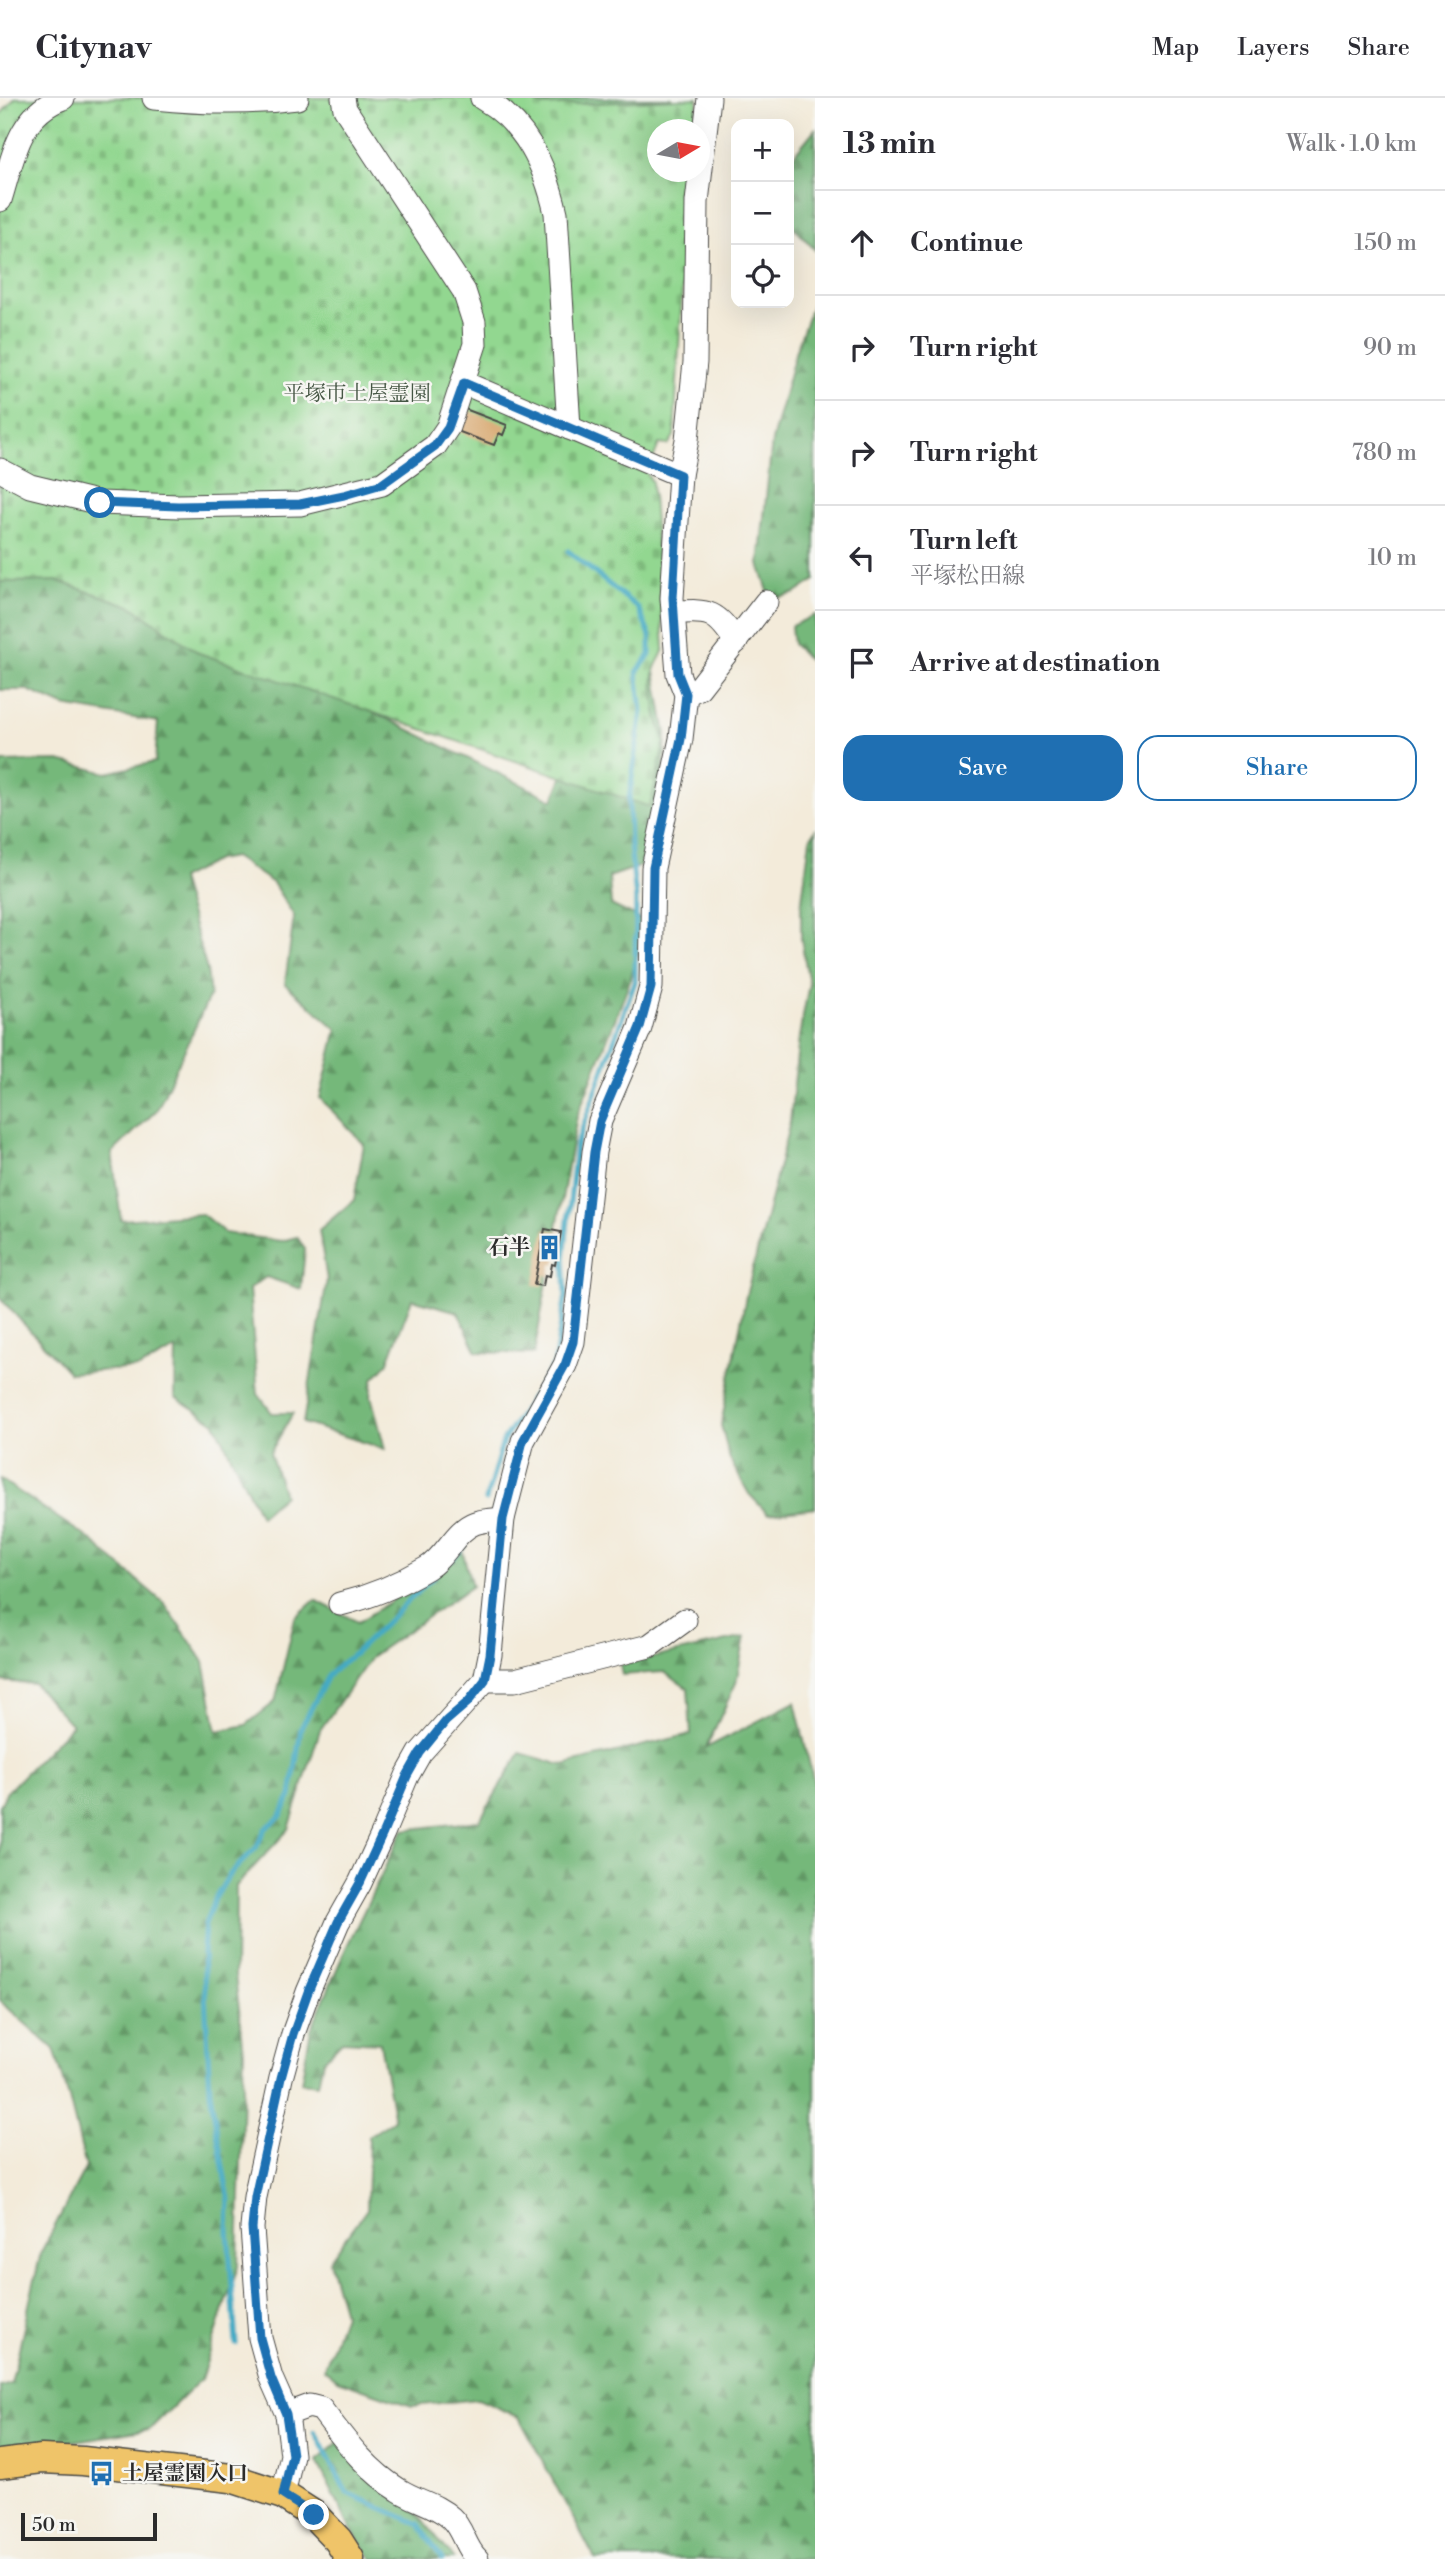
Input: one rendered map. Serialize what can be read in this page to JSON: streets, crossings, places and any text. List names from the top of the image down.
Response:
{
  "parks": ["平塚市土屋霊園"],
  "places": {
    "building": ["石半"],
    "bus stop": ["土屋霊園入口"]
  },
  "scale_bar": "50 m",
  "north": "right",
  "page": {
    "header": "Citynav",
    "nav": ["Map", "Layers", "Share"],
    "heading": ["13 min", "Walk · 1.0 km"],
    "map_buttons": ["+", "−"],
    "list": [
      ["Continue", "150 m"],
      ["Turn right", "90 m"],
      ["Turn right", "780 m"],
      ["Turn left", "平塚松田線", "10 m"],
      "Arrive at destination"
    ],
    "buttons": ["Save", "Share"],
    "scale": "50 m"
  }
}
